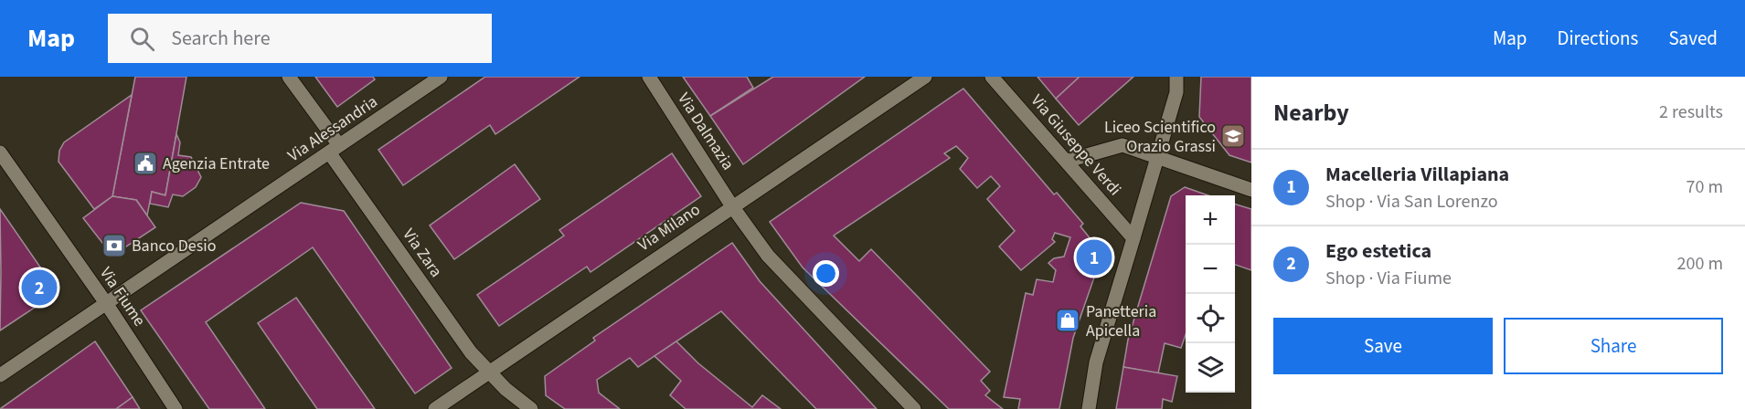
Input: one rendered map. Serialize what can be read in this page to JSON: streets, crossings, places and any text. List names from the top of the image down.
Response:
{
  "streets": {
    "street": [
      "Via Alessandria",
      "Via Dalmazia",
      "Via Giuseppe Verdi",
      "Via Milano",
      "Via Zara",
      "Via Fiume"
    ]
  },
  "crossings": [
    ["Via Alessandria", "Via Zara"],
    ["Via Alessandria", "Via Fiume"],
    ["Via Dalmazia", "Via Milano"],
    ["Via Milano", "Via Zara"]
  ],
  "places": {
    "school or university": ["Liceo Scientifico Orazio Grassi"],
    "public building": ["Agenzia Entrate"],
    "bank": ["Banco Desio"],
    "shop": ["Panetteria Apicella"]
  },
  "page": {
    "header": "Map",
    "search": "Search here",
    "nav": ["Map", "Directions", "Saved"],
    "heading": ["Nearby", "2 results"],
    "list": [
      {
        "mark": "1",
        "name": "Macelleria Villapiana",
        "note": "Shop · Via San Lorenzo",
        "value": "70 m"
      },
      {
        "mark": "2",
        "name": "Ego estetica",
        "note": "Shop · Via Fiume",
        "value": "200 m"
      }
    ],
    "map_buttons": ["+", "−"],
    "pins": ["1", "2"],
    "buttons": ["Save", "Share"]
  }
}
